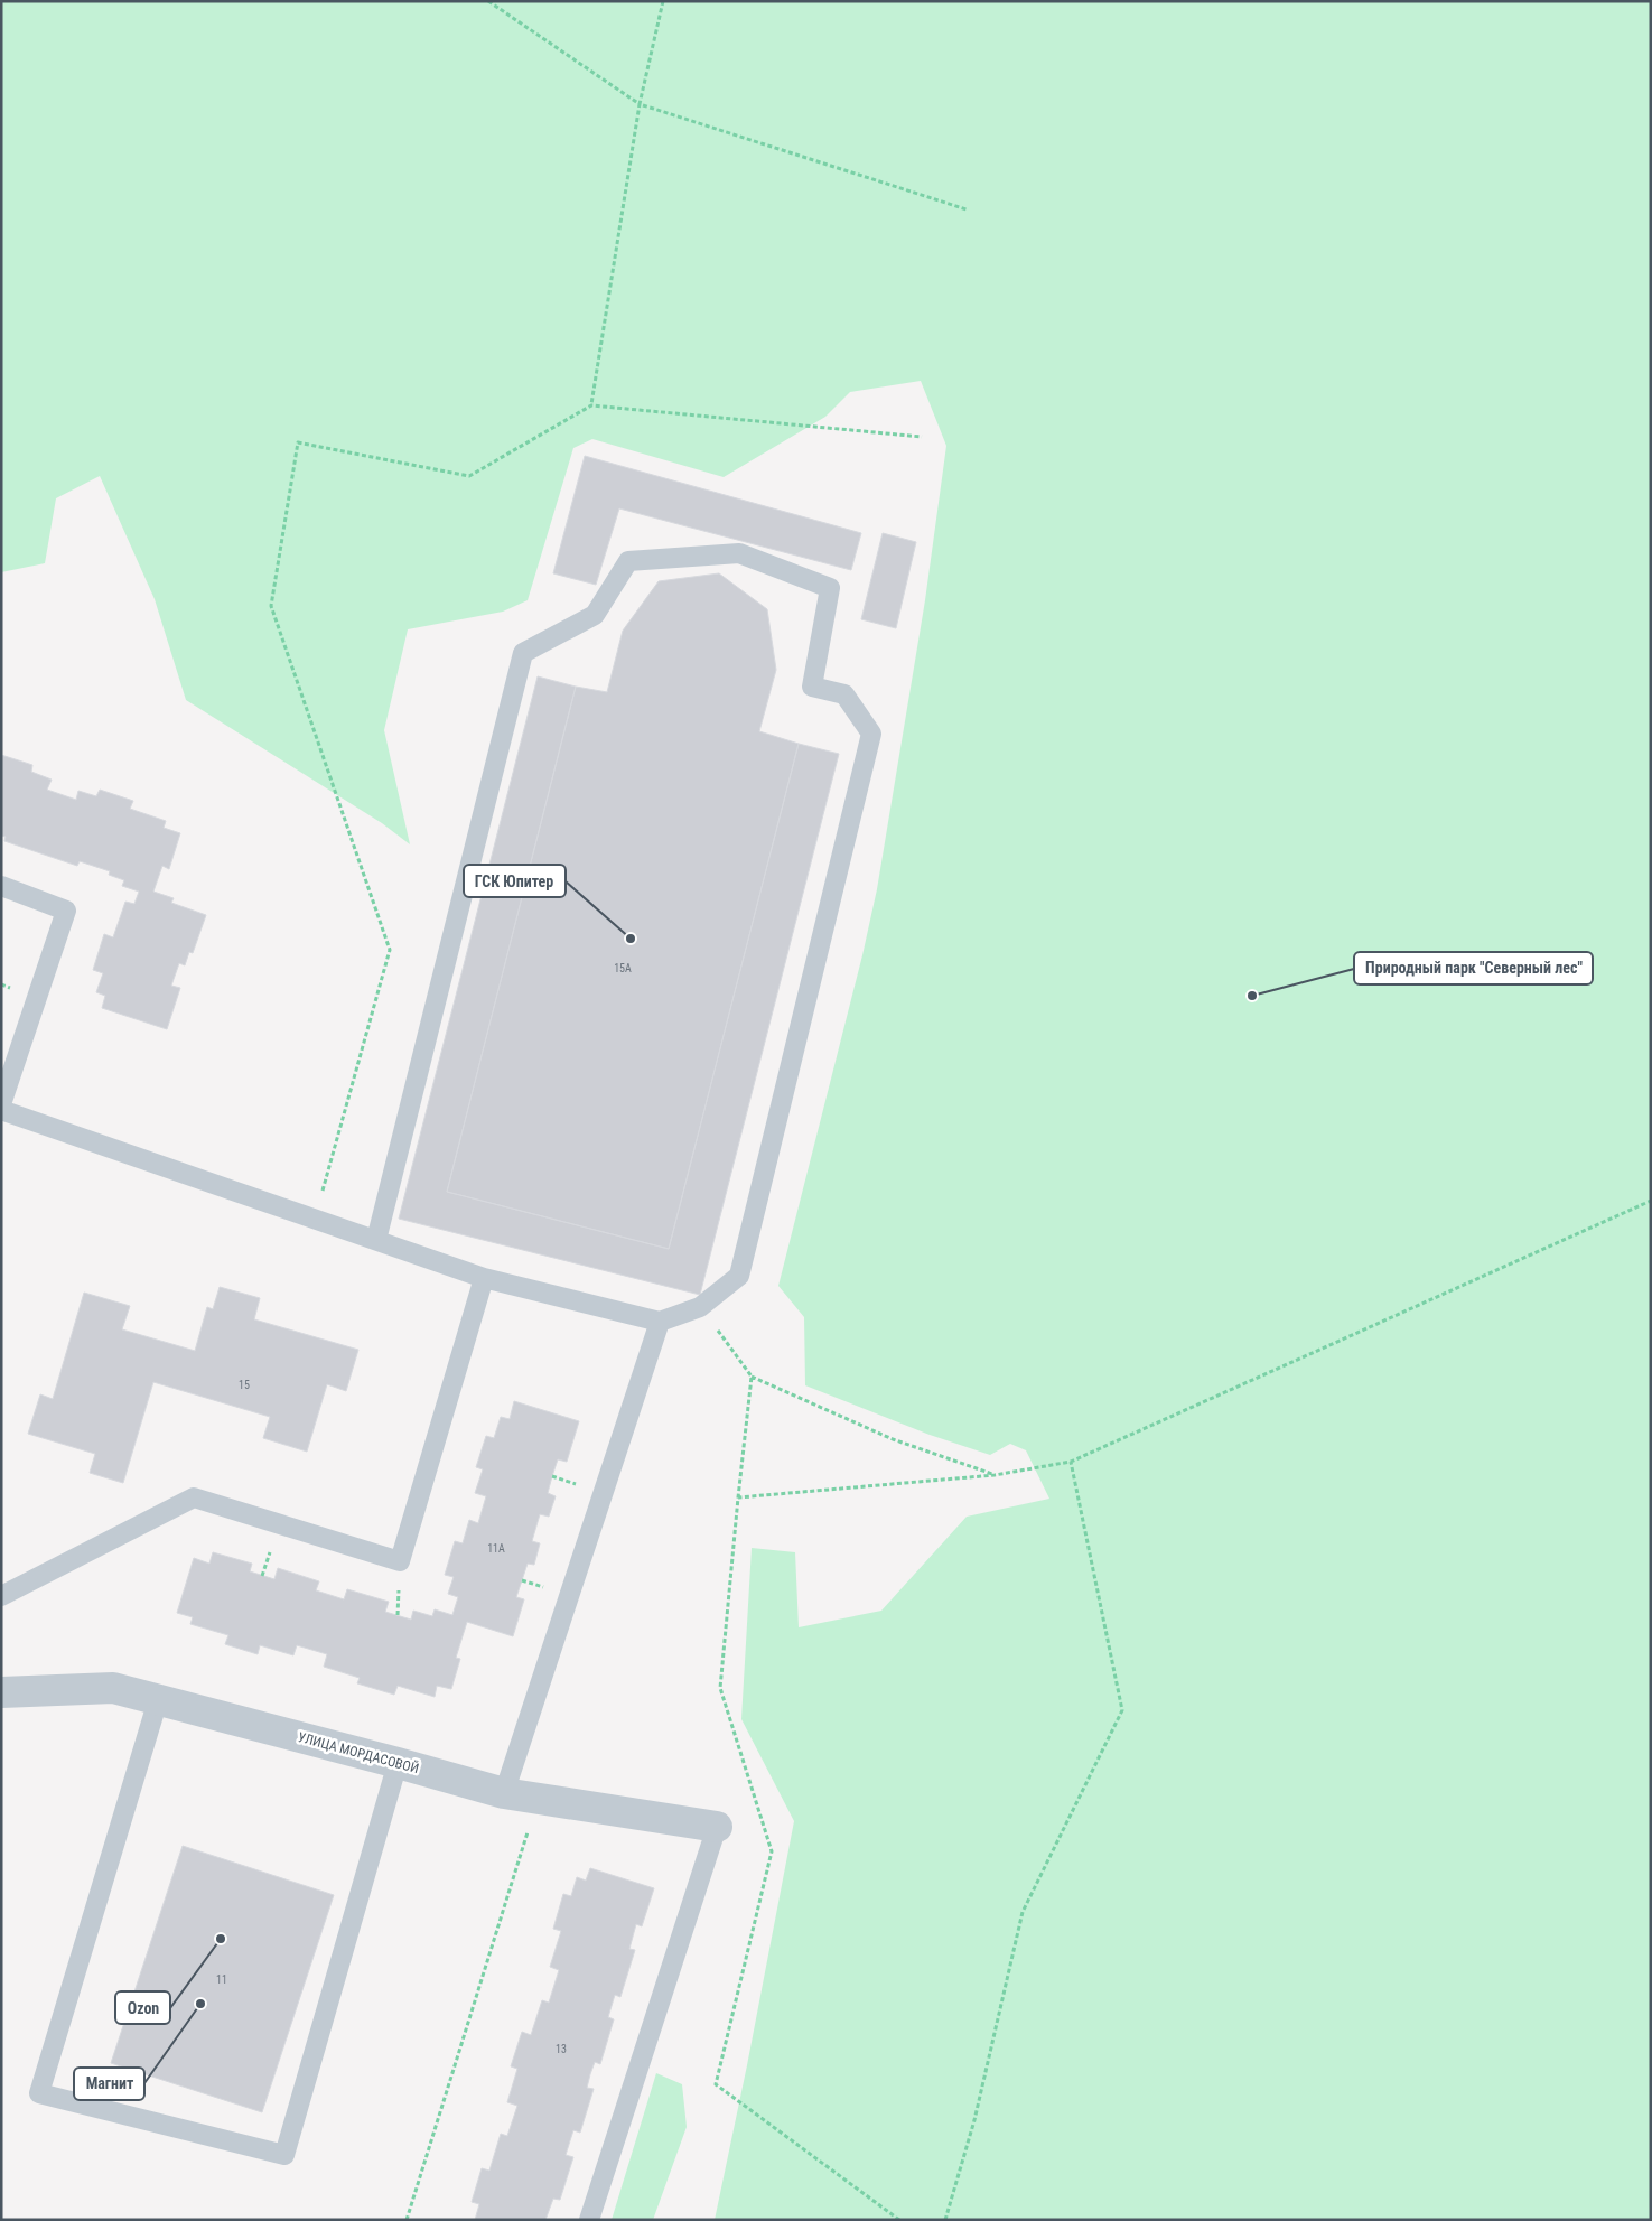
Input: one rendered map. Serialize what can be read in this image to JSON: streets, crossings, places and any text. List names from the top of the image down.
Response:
{
  "streets": {
    "street": ["УЛИЦА МОРДАСОВОЙ"]
  },
  "places": [
    "ГСК Юпитер",
    "Природный парк \"Северный лес\"",
    "Ozon",
    "Магнит"
  ],
  "house_numbers": [
    "15А",
    "15",
    "11А",
    "11",
    "13"
  ]
}
